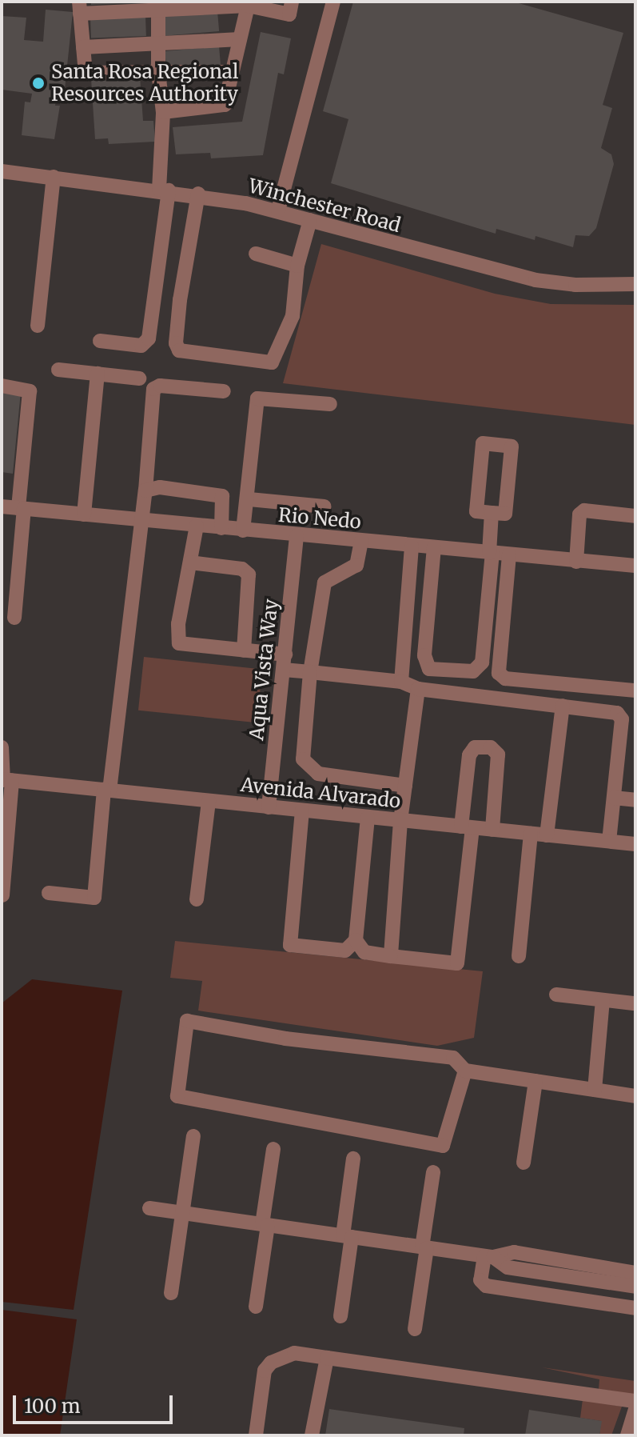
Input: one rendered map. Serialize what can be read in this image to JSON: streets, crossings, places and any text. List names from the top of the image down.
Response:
{
  "streets": {
    "street": [
      "Winchester Road",
      "Rio Nedo",
      "Aqua Vista Way",
      "Avenida Alvarado"
    ]
  },
  "crossings": [
    ["Rio Nedo", "Aqua Vista Way"],
    ["Aqua Vista Way", "Avenida Alvarado"]
  ],
  "places": ["Santa Rosa Regional Resources Authority"],
  "scale_bar": "100 m"
}
